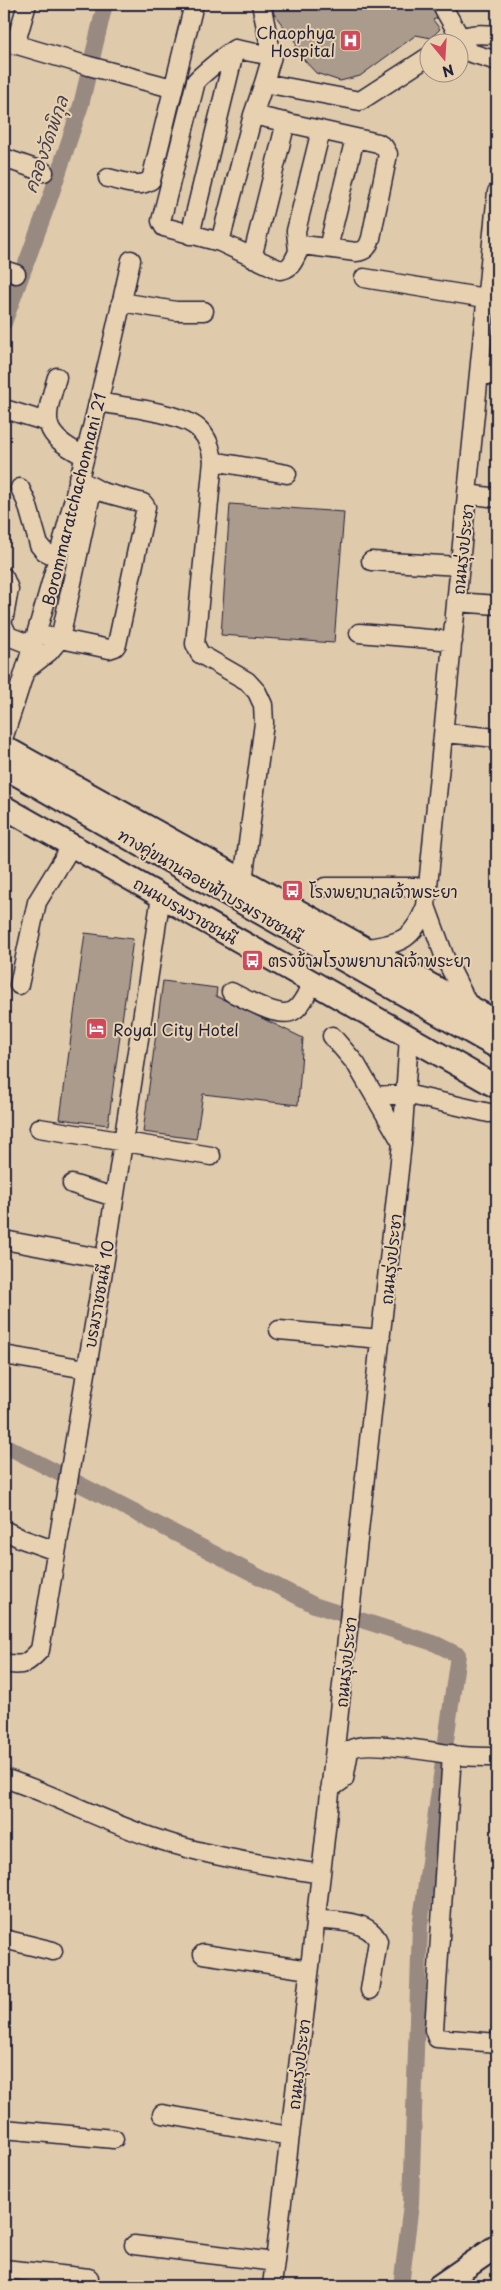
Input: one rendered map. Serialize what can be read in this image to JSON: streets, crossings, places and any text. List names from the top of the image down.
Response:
{
  "streets": {
    "main road": ["ทางคู่ขนานลอยฟ้าบรมราชชนนี", "ถนนบรมราชชนนี"],
    "street": ["Borommaratchachonnani 21", "ถนนรุ่งประชา", "บรมราชชนนี 10"]
  },
  "crossings": [
    ["ถนนรุ่งประชา", "ถนนบรมราชชนนี"],
    ["ถนนบรมราชชนนี", "บรมราชชนนี 10"]
  ],
  "water": ["คลองวัดพิกุล"],
  "places": {
    "hospital": ["Chaophya Hospital"],
    "bus stop": ["โรงพยาบาลเจ้าพระยา", "ตรงข้ามโรงพยาบาลเจ้าพระยา"],
    "hotel": ["Royal City Hotel"]
  },
  "north": "bottom"
}
